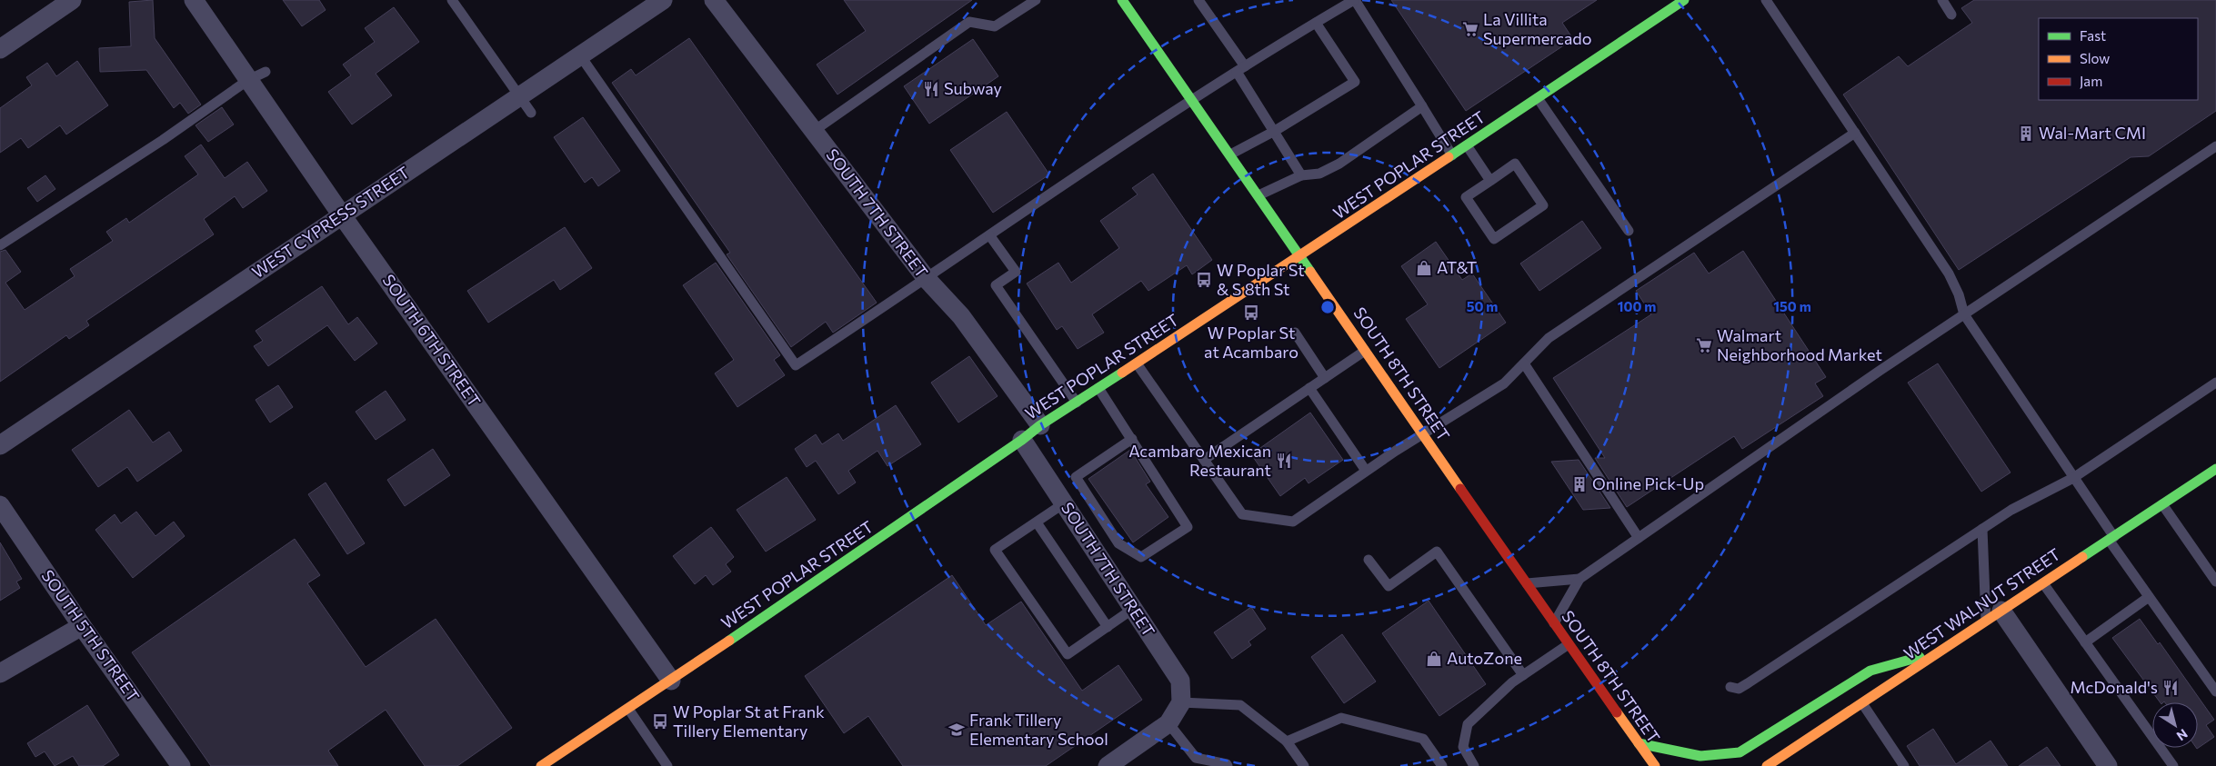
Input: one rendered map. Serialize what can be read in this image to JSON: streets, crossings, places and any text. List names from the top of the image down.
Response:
{
  "streets": {
    "main road": ["WEST POPLAR STREET", "SOUTH 8TH STREET", "WEST WALNUT STREET"],
    "street": [
      "SOUTH 7TH STREET",
      "WEST CYPRESS STREET",
      "SOUTH 6TH STREET",
      "SOUTH 5TH STREET"
    ]
  },
  "crossings": [
    ["WEST POPLAR STREET", "SOUTH 7TH STREET"],
    ["WEST POPLAR STREET", "SOUTH 6TH STREET"],
    ["WEST POPLAR STREET", "SOUTH 8TH STREET"],
    ["WEST CYPRESS STREET", "SOUTH 6TH STREET"]
  ],
  "places": {
    "supermarket": ["La Villita Supermercado", "Walmart Neighborhood Market"],
    "restaurant": ["Subway", "Acambaro Mexican Restaurant", "McDonald's"],
    "building": ["Wal-Mart CMI", "Online Pick-Up"],
    "shop": ["AT&T", "AutoZone"],
    "bus stop": ["W Poplar St & S 8th St", "W Poplar St at Acambaro", "W Poplar St at Frank Tillery Elementary"],
    "school or university": ["Frank Tillery Elementary School"]
  },
  "legend": ["Fast", "Slow", "Jam"],
  "north": "bottom right",
  "rings": ["50 m", "100 m", "150 m"]
}
